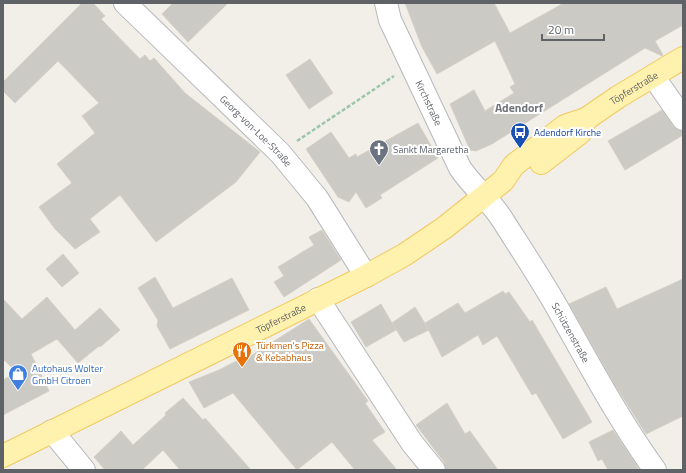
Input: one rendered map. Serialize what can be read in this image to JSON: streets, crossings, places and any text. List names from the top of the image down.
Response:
{
  "streets": {
    "main road": ["Töpferstraße"],
    "street": ["Kirchstraße", "Georg-von-Loe-Straße", "Schützenstraße"]
  },
  "crossings": [
    ["Töpferstraße", "Kirchstraße"],
    ["Töpferstraße", "Georg-von-Loe-Straße"],
    ["Töpferstraße", "Schützenstraße"],
    ["Kirchstraße", "Schützenstraße"]
  ],
  "districts": ["Adendorf"],
  "places": {
    "bus stop": ["Adendorf Kirche"],
    "church": ["Sankt Margaretha"],
    "restaurant": ["Türkmen's Pizza & Kebabhaus"],
    "shop": ["Autohaus Wolter GmbH Citroen"]
  },
  "scale_bar": "20 m"
}
